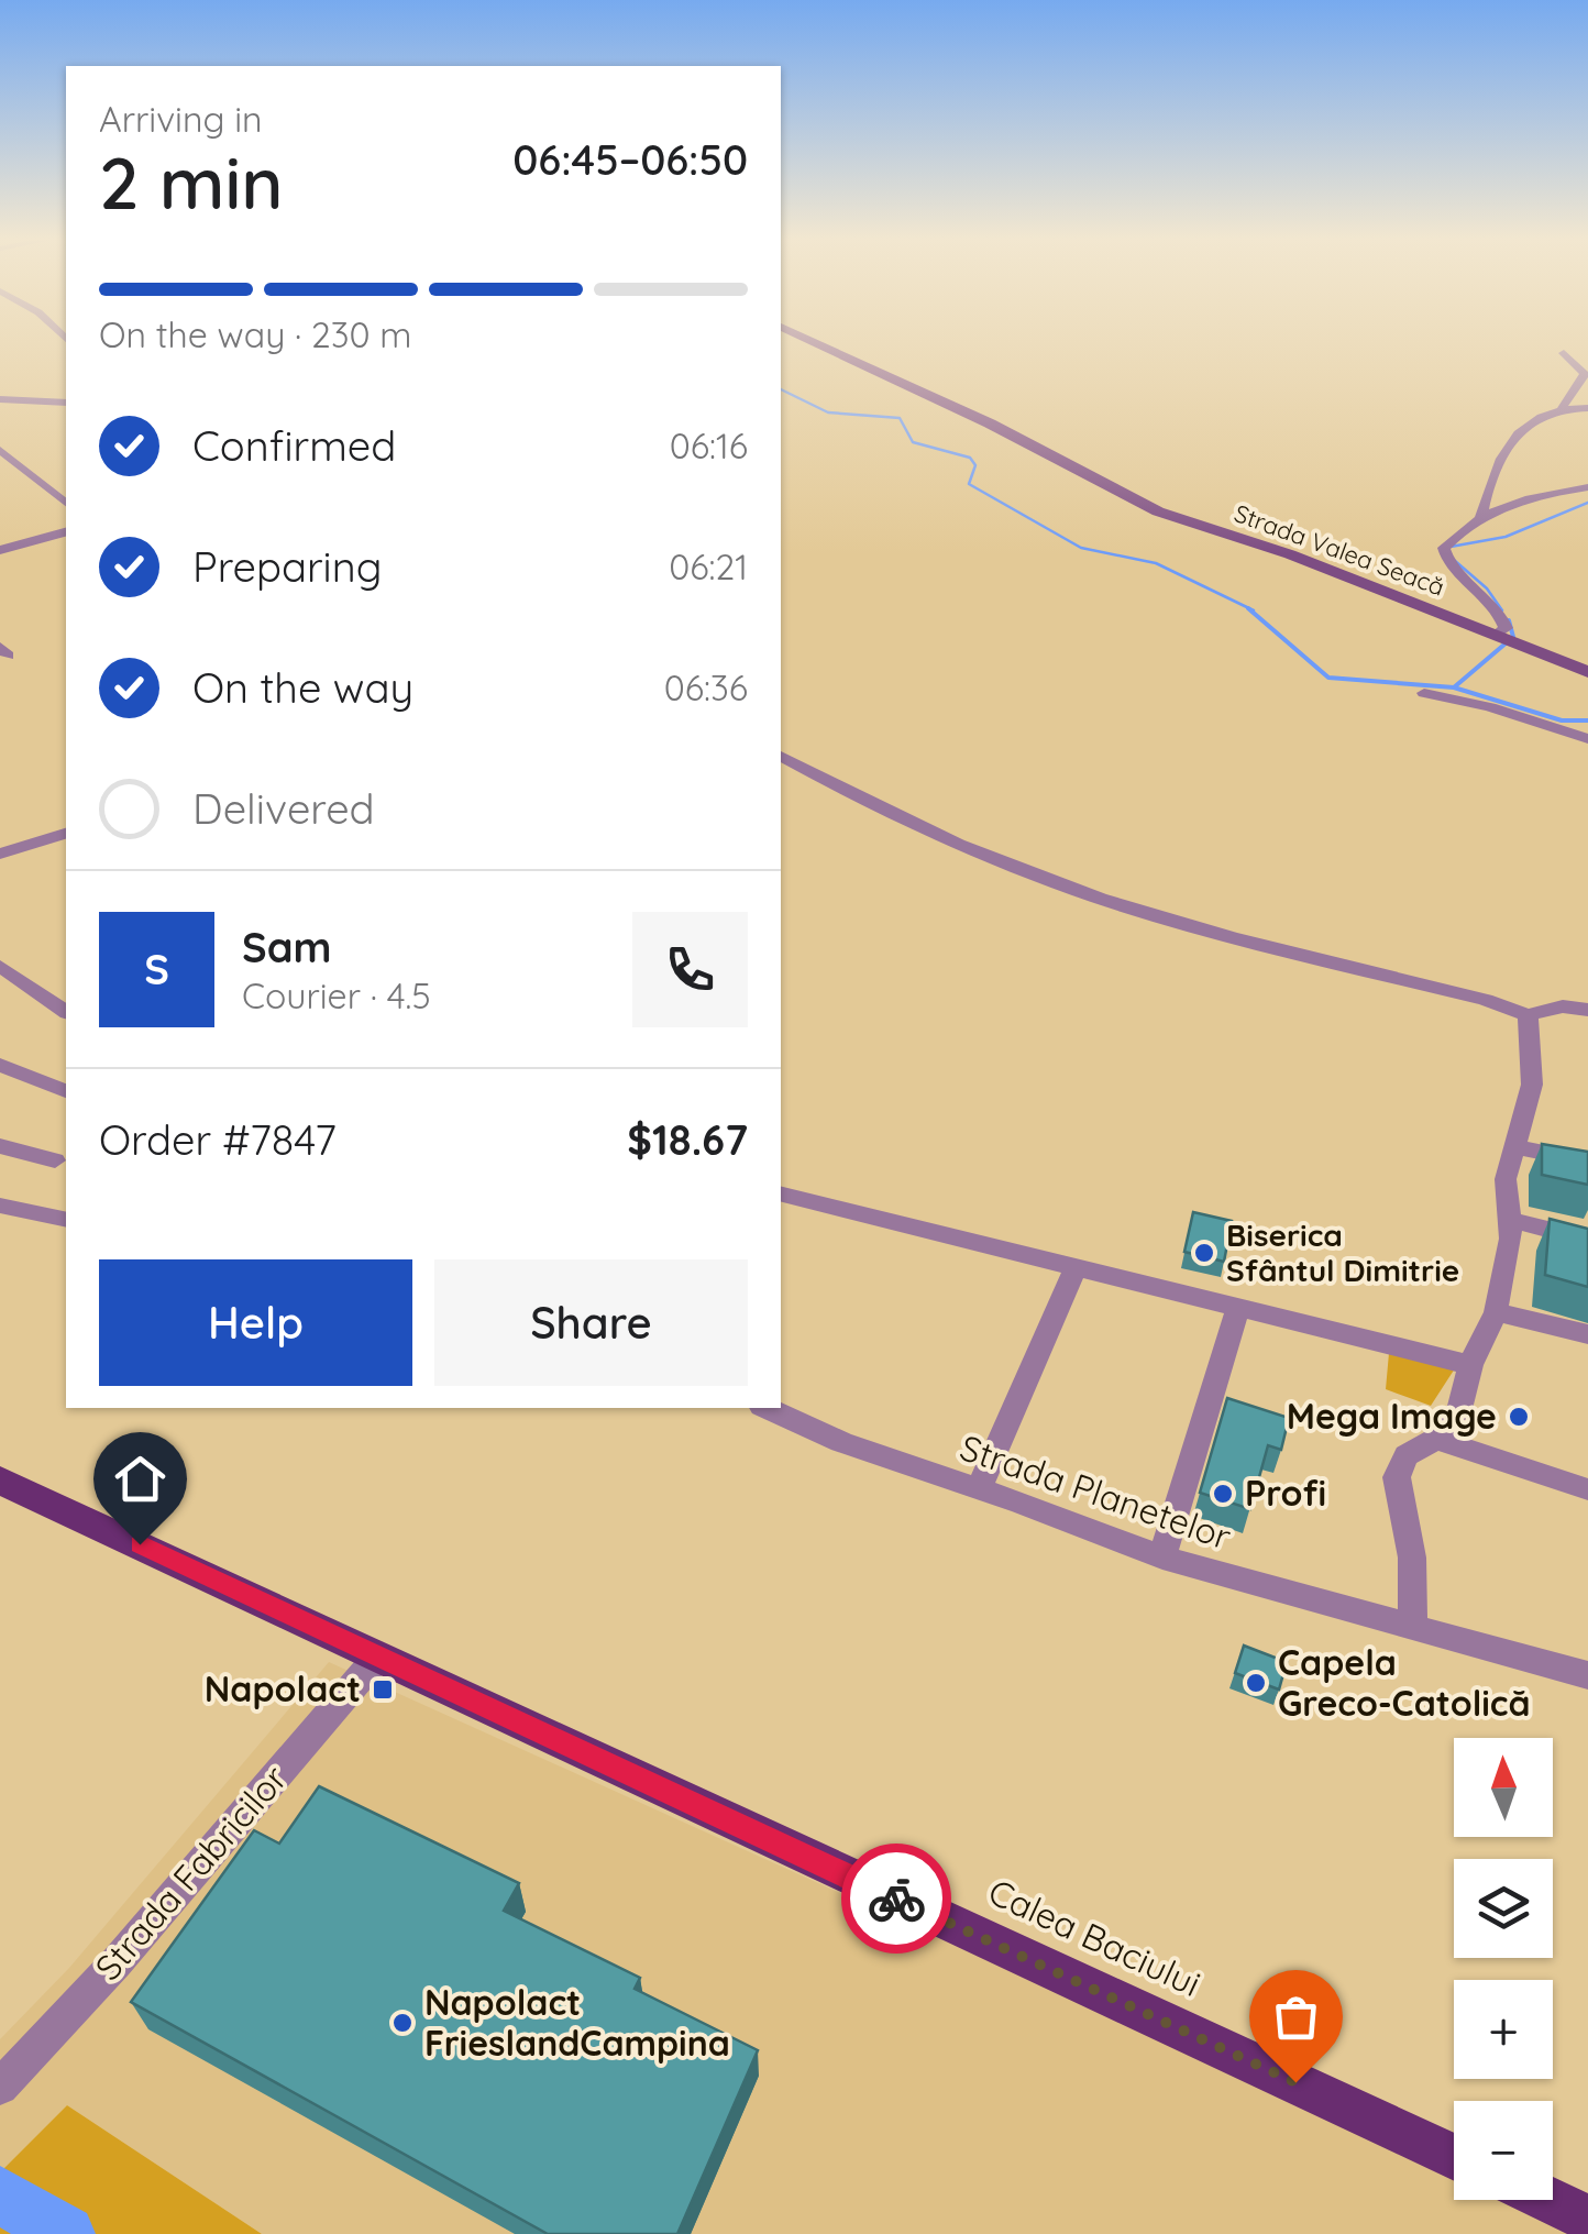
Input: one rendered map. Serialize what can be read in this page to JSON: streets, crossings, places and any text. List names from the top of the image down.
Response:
{
  "streets": {
    "main road": ["Strada Valea Seacă", "Calea Baciului"],
    "street": ["Strada Planetelor", "Strada Fabricilor"]
  },
  "crossings": [
    ["Strada Fabricilor", "Calea Baciului"]
  ],
  "places": {
    "other": [
      "Biserica Sfântul Dimitrie",
      "Mega Image",
      "Profi",
      "Capela Greco-Catolică",
      "Napolact FrieslandCampina"
    ],
    "transit": ["Napolact"]
  },
  "north": "top",
  "page": {
    "heading": ["2 min", "Arriving in", "06:45–06:50"],
    "panel": [
      "Sam",
      "Courier · 4.5",
      "Order #7847",
      "$18.67"
    ],
    "bar": "On the way · 230 m",
    "list": [
      ["Confirmed", "06:16"],
      ["Preparing", "06:21"],
      ["On the way", "06:36"],
      "Delivered"
    ],
    "round": "S",
    "buttons": ["Help", "Share"],
    "map_buttons": ["+", "−"]
  }
}
